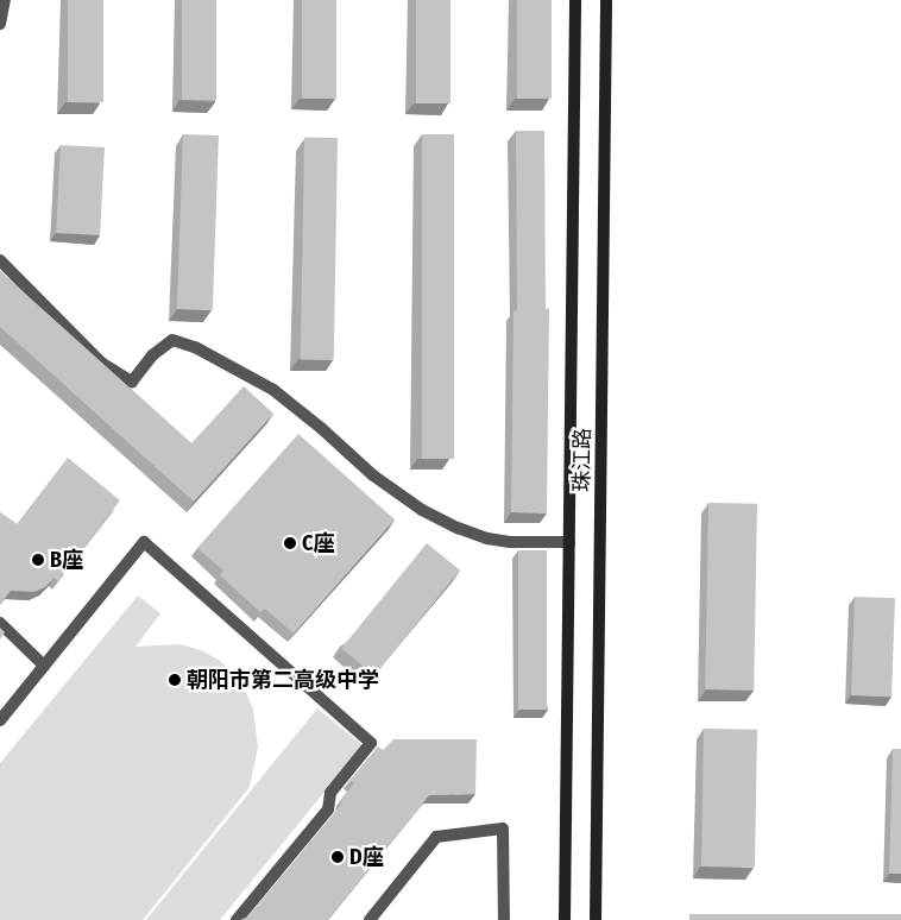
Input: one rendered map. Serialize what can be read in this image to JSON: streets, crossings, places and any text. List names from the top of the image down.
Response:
{
  "streets": {
    "main road": ["珠江路"]
  },
  "places": [
    "C座",
    "B座",
    "朝阳市第二高级中学",
    "D座"
  ]
}
